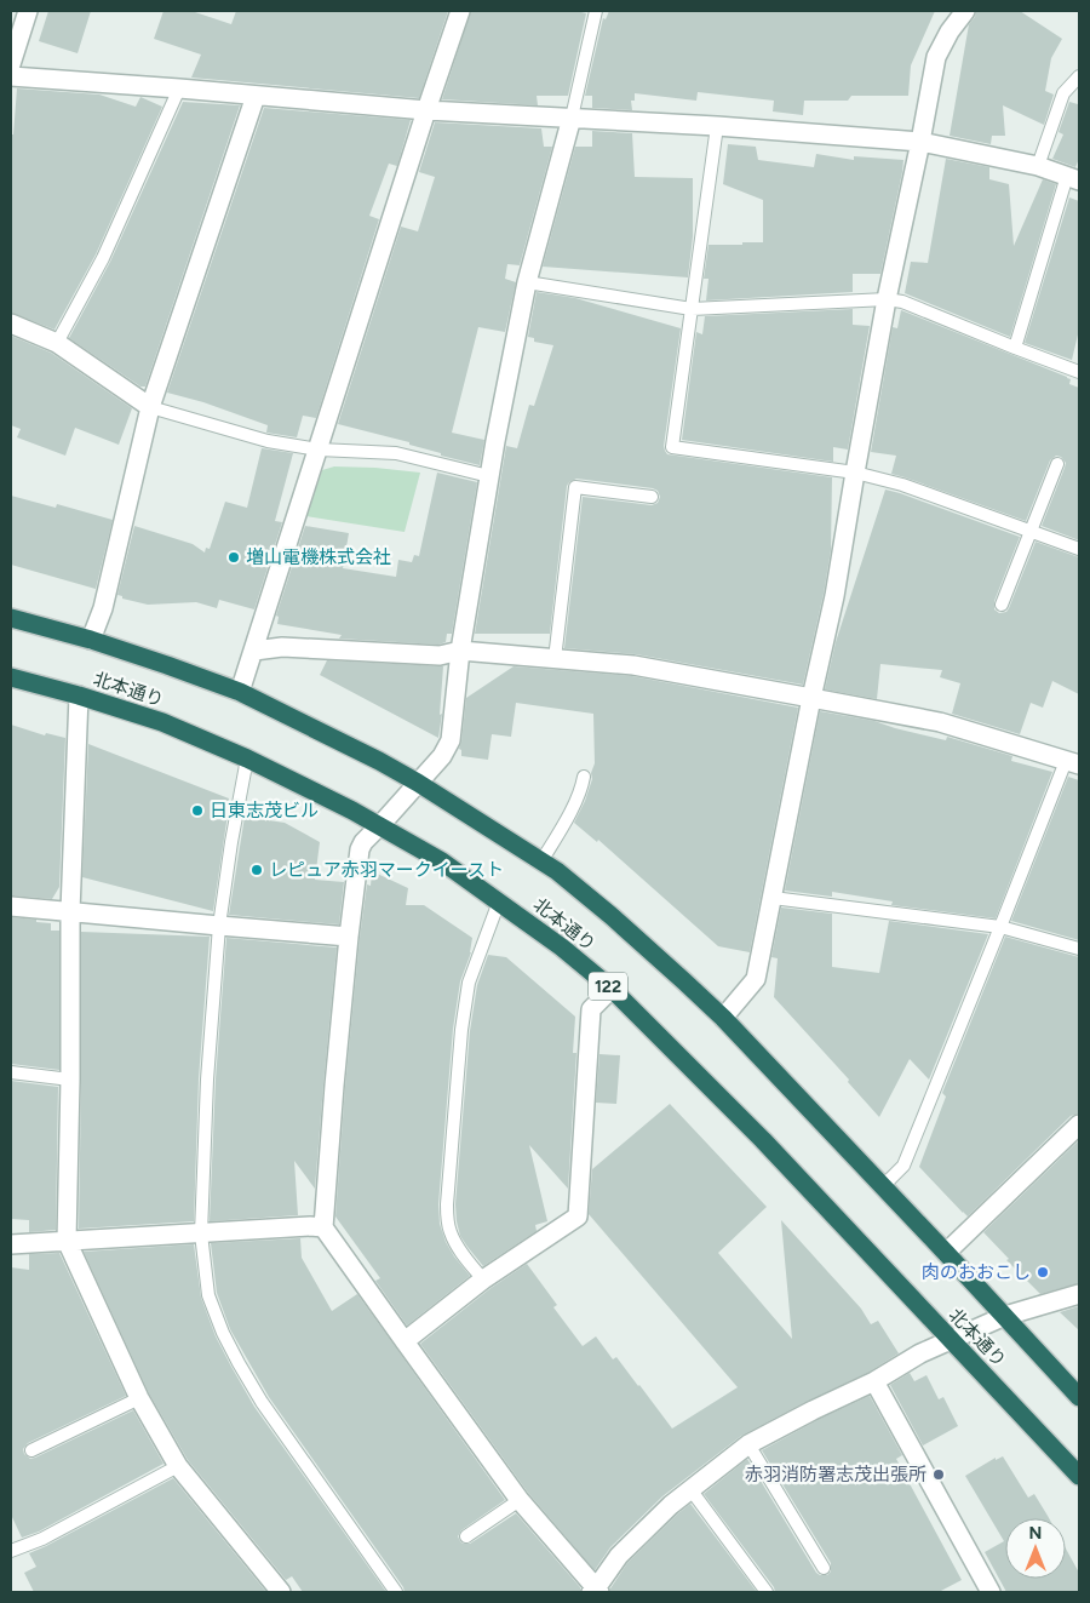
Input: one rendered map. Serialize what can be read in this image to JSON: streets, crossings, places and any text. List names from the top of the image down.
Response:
{
  "streets": {
    "highway": ["北本通り", "122"]
  },
  "places": [
    "増山電機株式会社",
    "日東志茂ビル",
    "レピュア赤羽マークイースト",
    "肉のおおこし",
    "赤羽消防署志茂出張所"
  ],
  "north": "top"
}
